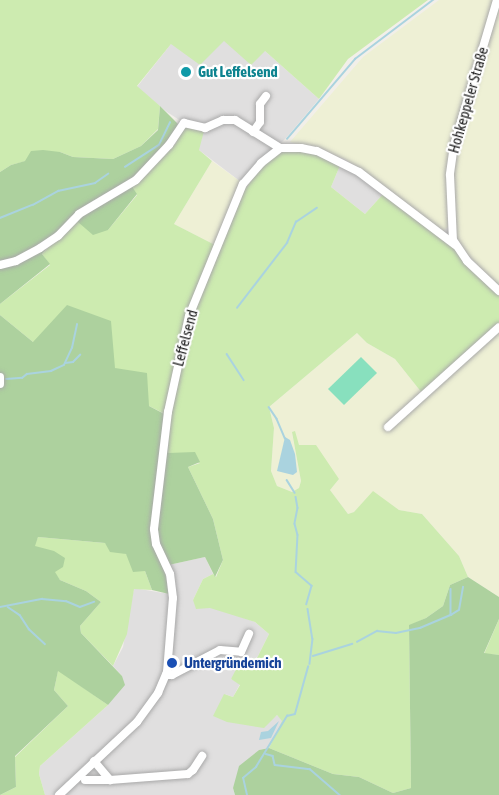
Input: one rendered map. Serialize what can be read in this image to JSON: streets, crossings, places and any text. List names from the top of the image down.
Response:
{
  "streets": {
    "street": ["Hohkeppeler Straße", "Leffelsend"]
  },
  "places": ["Gut Leffelsend", "Untergründemich"]
}
